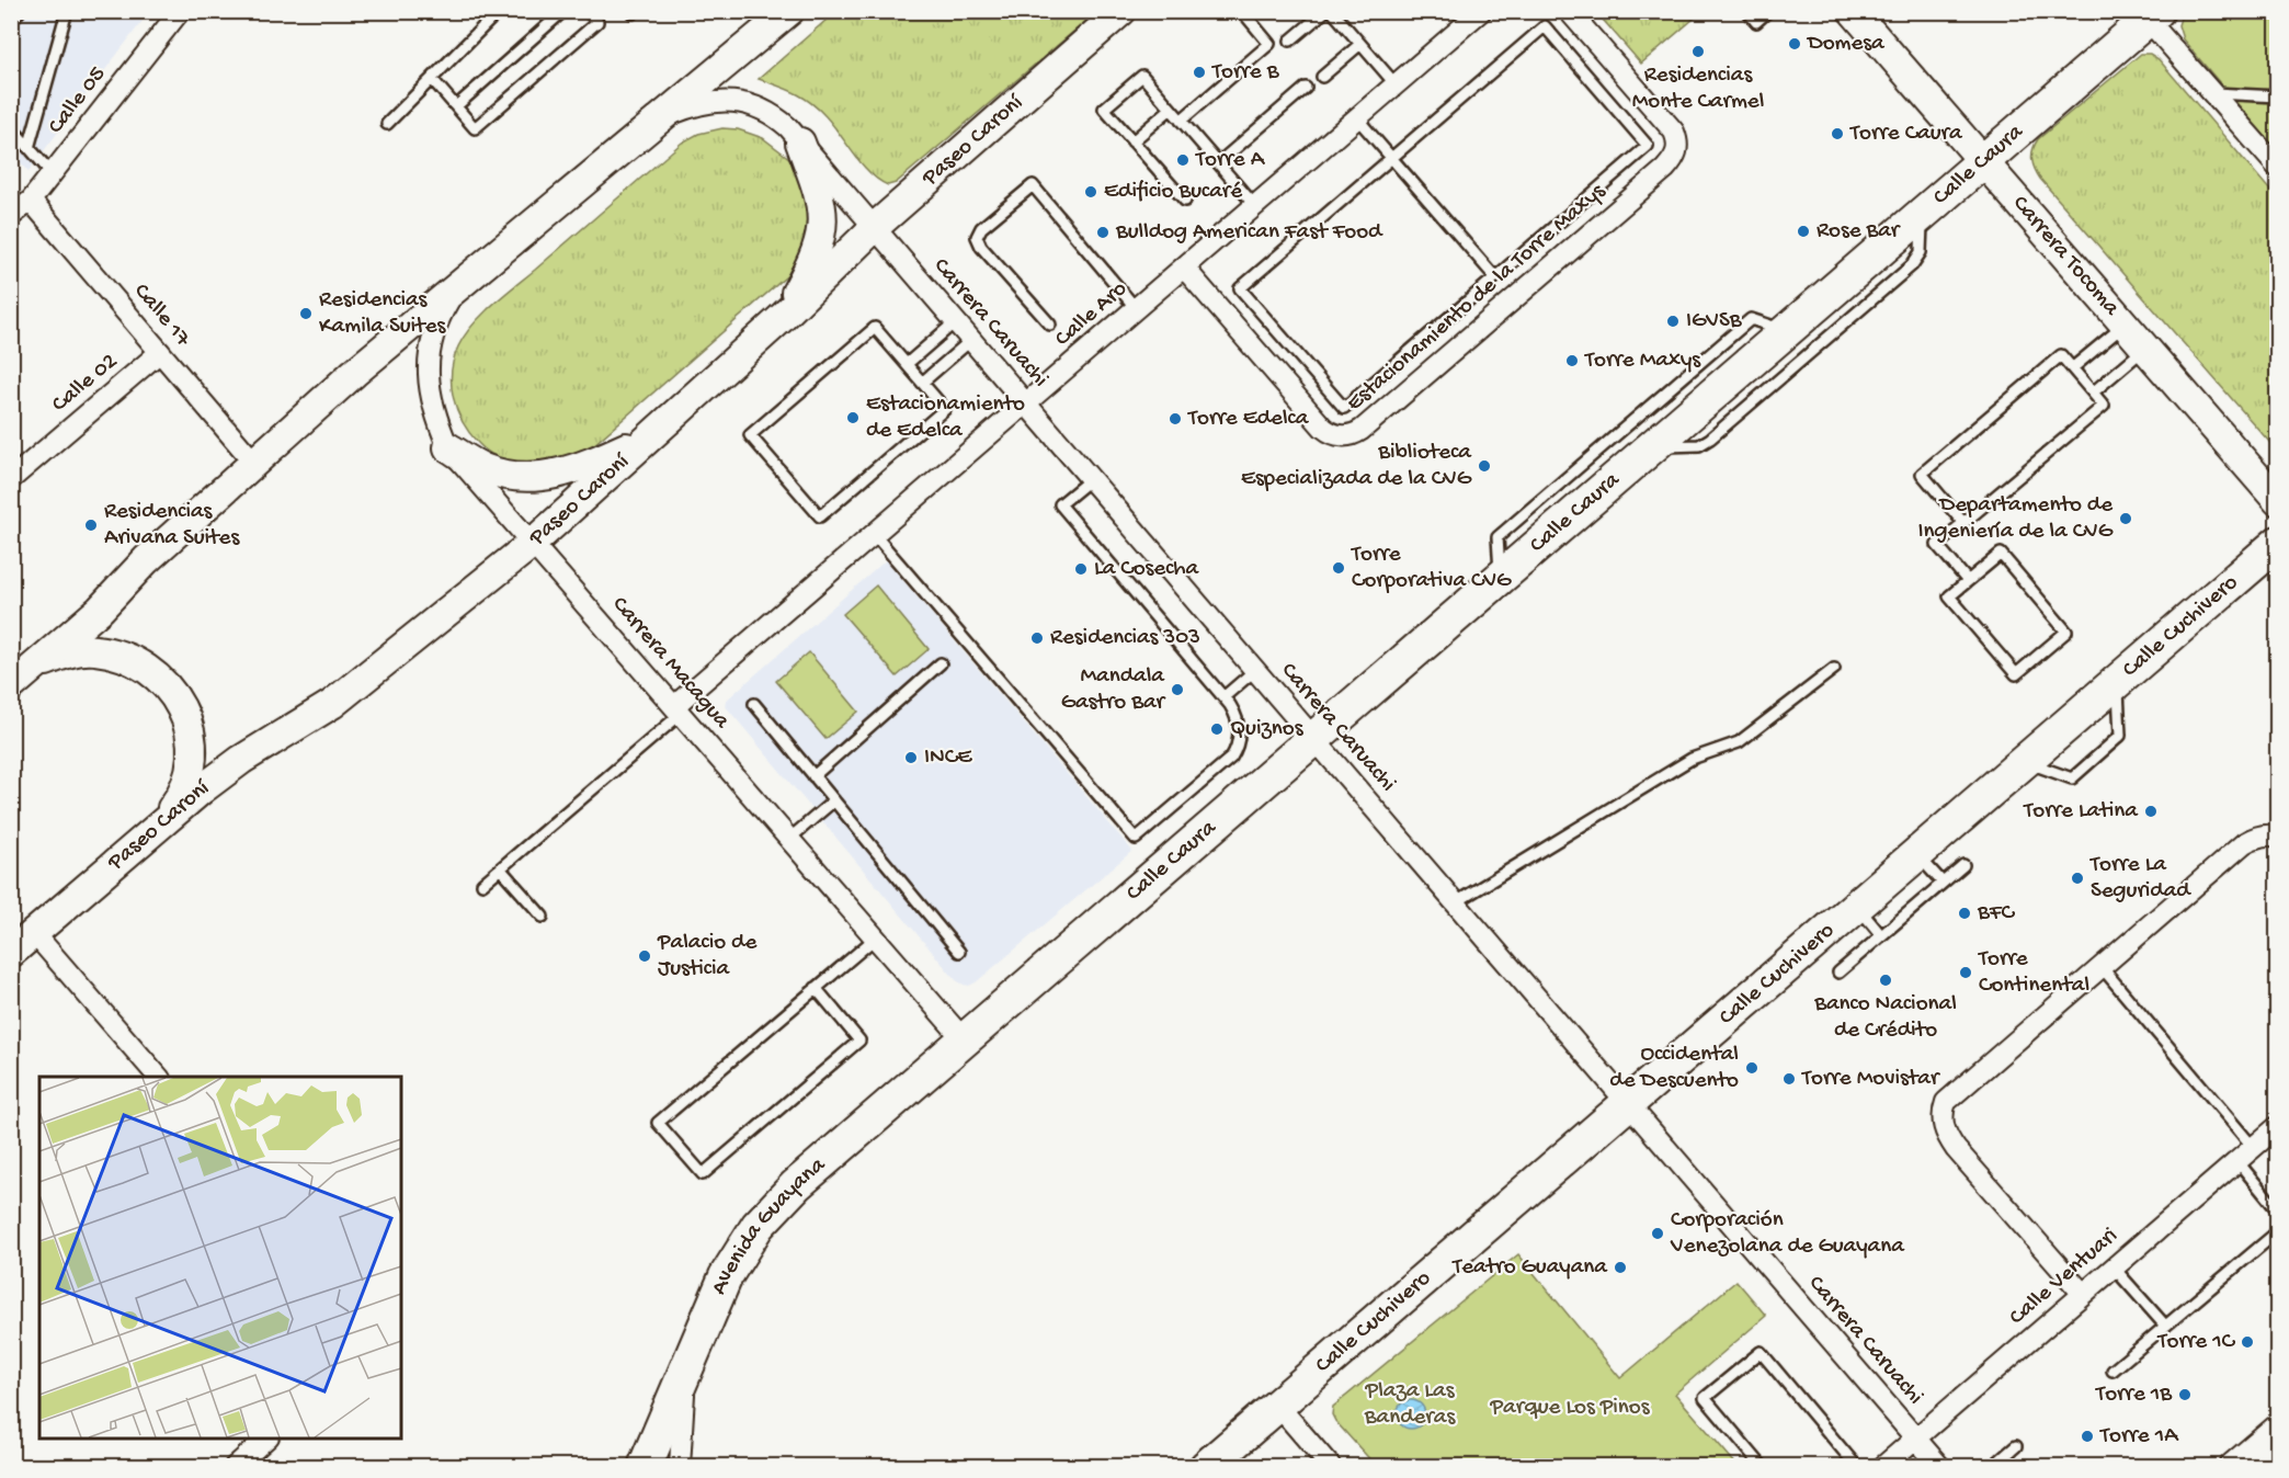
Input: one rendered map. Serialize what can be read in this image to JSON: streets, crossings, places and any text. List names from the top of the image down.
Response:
{
  "streets": {
    "main road": ["Calle Caura", "Calle Cuchivero", "Avenida Guayana"],
    "street": [
      "Calle 05",
      "Paseo Caroní",
      "Carrera Tocoma",
      "Estacionamiento de la Torre Maxys",
      "Calle Aro",
      "Calle 17",
      "Carrera Caruachi",
      "Calle 02",
      "Carrera Macagua",
      "Calle Ventuari"
    ]
  },
  "crossings": [
    ["Calle 05", "Calle 17"],
    ["Paseo Caroní", "Carrera Caruachi"],
    ["Paseo Caroní", "Carrera Macagua"],
    ["Calle Caura", "Carrera Tocoma"],
    ["Calle Caura", "Carrera Caruachi"],
    ["Calle Caura", "Carrera Macagua"],
    ["Calle Caura", "Avenida Guayana"],
    ["Estacionamiento de la Torre Maxys", "Calle Aro"],
    ["Calle Aro", "Carrera Caruachi"],
    ["Calle Aro", "Carrera Macagua"],
    ["Calle 17", "Calle 02"],
    ["Carrera Caruachi", "Calle Cuchivero"],
    ["Carrera Caruachi", "Calle Ventuari"],
    ["Carrera Macagua", "Avenida Guayana"]
  ],
  "parks": ["Plaza Las Banderas", "Parque Los Pinos"],
  "places": [
    "Domesa",
    "Residencias Monte Carmel",
    "Torre B",
    "Torre Caura",
    "Torre A",
    "Edificio Bucaré",
    "Rose Bar",
    "Bulldog American Fast Food",
    "Residencias Kamila Suites",
    "IGVSB",
    "Torre Maxys",
    "Estacionamiento de Edelca",
    "Torre Edelca",
    "Biblioteca Especializada de la CVG",
    "Departamento de Ingeniería de la CVG",
    "Residencias Arivana Suites",
    "Torre Corporativa CVG",
    "La Cosecha",
    "Residencias 303",
    "Mandala Gastro Bar",
    "Quiznos",
    "INCE",
    "Torre Latina",
    "Torre La Seguridad",
    "BFC",
    "Palacio de Justicia",
    "Torre Continental",
    "Banco Nacional de Crédito",
    "Occidental de Descuento",
    "Torre Movistar",
    "Corporación Venezolana de Guayana",
    "Teatro Guayana",
    "Torre 1C",
    "Torre 1B",
    "Torre 1A"
  ]
}
